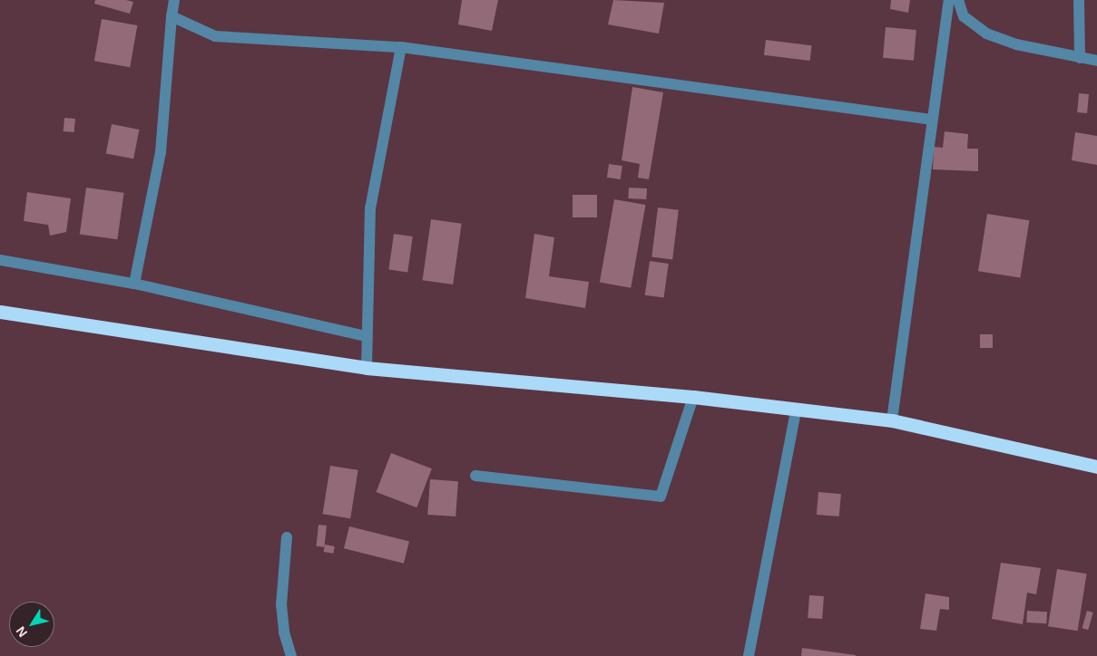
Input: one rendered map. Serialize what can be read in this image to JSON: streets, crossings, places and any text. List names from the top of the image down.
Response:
{
  "north": "bottom left"
}
